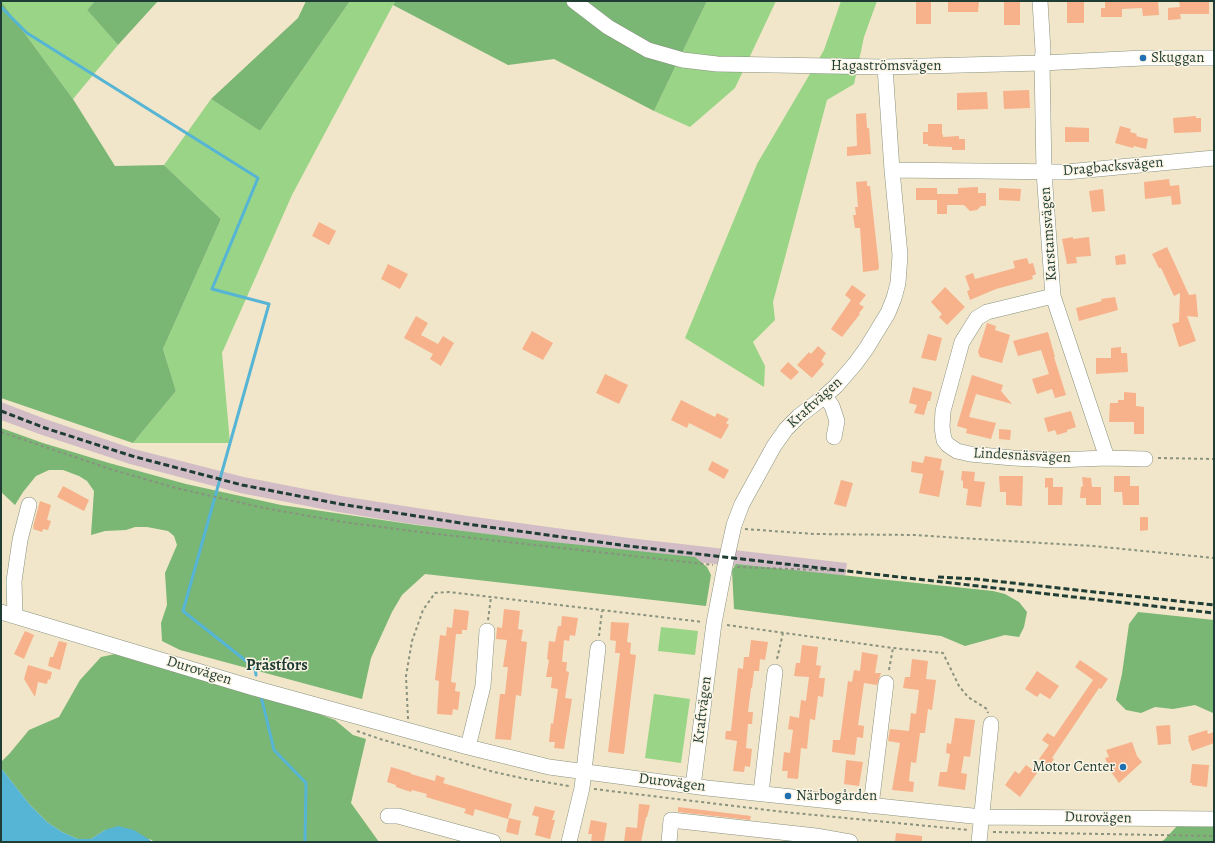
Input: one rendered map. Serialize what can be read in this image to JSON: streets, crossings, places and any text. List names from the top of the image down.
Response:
{
  "streets": {
    "street": [
      "Hagaströmsvägen",
      "Dragbacksvägen",
      "Karstamsvägen",
      "Kraftvägen",
      "Lindesnäsvägen",
      "Durovägen"
    ]
  },
  "crossings": [
    ["Hagaströmsvägen", "Karstamsvägen"],
    ["Hagaströmsvägen", "Kraftvägen"],
    ["Dragbacksvägen", "Karstamsvägen"],
    ["Dragbacksvägen", "Kraftvägen"],
    ["Karstamsvägen", "Lindesnäsvägen"],
    ["Kraftvägen", "Durovägen"]
  ],
  "districts": ["Prästfors"],
  "places": ["Skuggan", "Motor Center", "Närbogården"]
}
